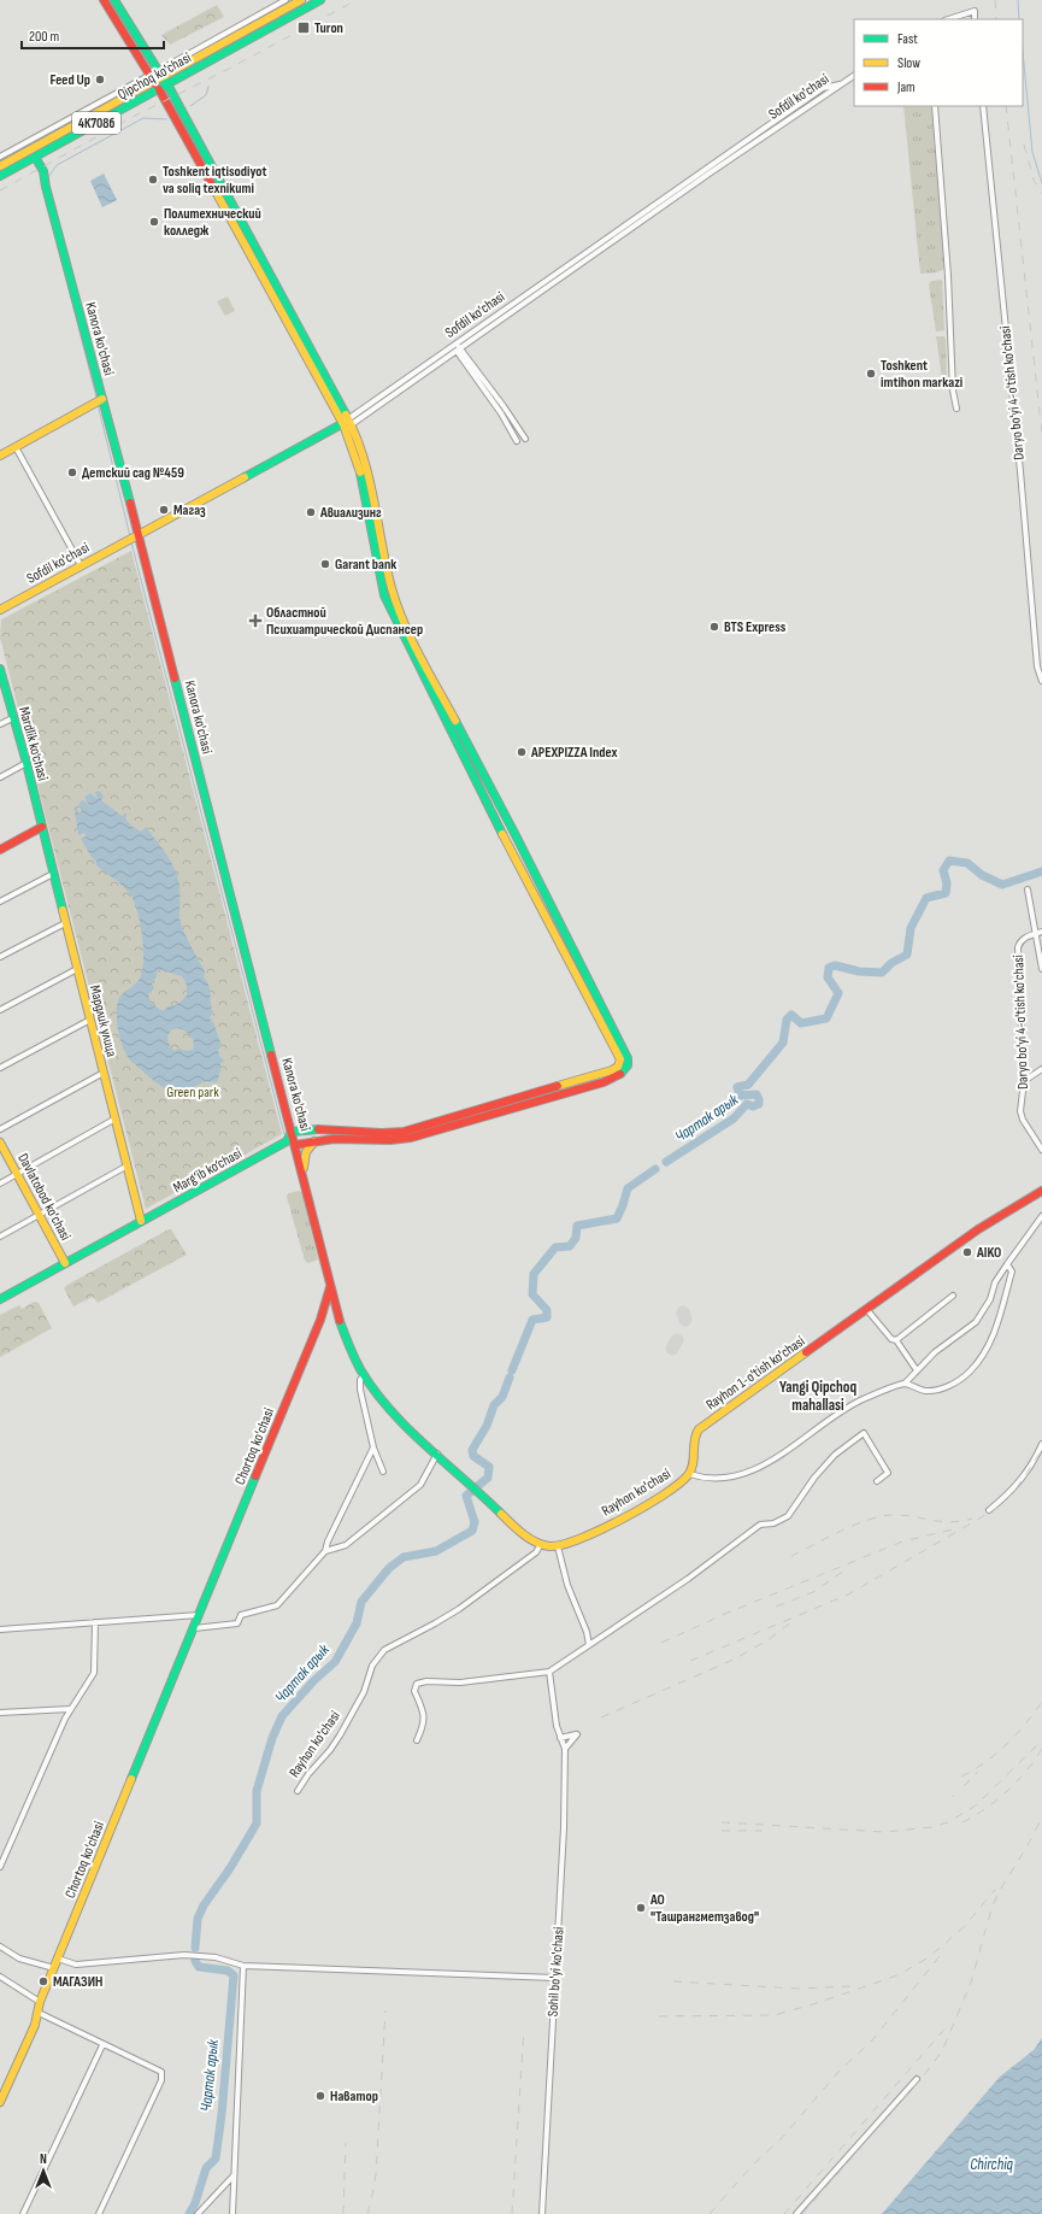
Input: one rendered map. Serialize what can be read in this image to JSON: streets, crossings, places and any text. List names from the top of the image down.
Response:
{
  "streets": {
    "street": [
      "Qipchoq ko'chasi",
      "Sofdil ko'chasi",
      "4К708б",
      "Kanora ko'chasi",
      "Daryo bo'yi 4-o'tish ko'chasi",
      "Mardlik ko‘chasi",
      "Мардлик улица",
      "Marg‘ib ko‘chasi",
      "Davlatobod ko'chasi",
      "Rayhon 1-o'tish ko'chasi",
      "Chortoq ko'chasi",
      "Rayhon ko'chasi",
      "Sohil bo'yi ko'chasi"
    ]
  },
  "crossings": [
    ["Qipchoq ko'chasi", "Kanora ko'chasi"],
    ["Sofdil ko'chasi", "Kanora ko'chasi"],
    ["Kanora ko'chasi", "Chortoq ko'chasi"],
    ["Kanora ko'chasi", "Rayhon ko'chasi"],
    ["Mardlik ko‘chasi", "Мардлик улица"],
    ["Мардлик улица", "Marg‘ib ko‘chasi"],
    ["Marg‘ib ko‘chasi", "Davlatobod ko'chasi"],
    ["Rayhon 1-o'tish ko'chasi", "Rayhon ko'chasi"],
    ["Chortoq ko'chasi", "Rayhon ko'chasi"]
  ],
  "districts": ["Yangi Qipchoq mahallasi"],
  "water": ["Чартак арык", "Chirchiq"],
  "parks": ["Green park"],
  "places": {
    "transit": ["Turon"],
    "other": [
      "Feed Up",
      "Toshkent iqtisodiyot va soliq texnikumi",
      "Политехнический колледж",
      "Toshkent imtihon markazi",
      "Детский сад №459",
      "Магаз",
      "Авиализинг",
      "Garant bank",
      "BTS Express",
      "APEXPIZZA Index",
      "AIKO",
      "АО \"Ташрангметзавод\"",
      "МАГАЗИН",
      "Наватор"
    ],
    "health": ["Областной Психиатрической Диспансер"]
  },
  "legend": ["Fast", "Slow", "Jam"],
  "scale_bar": "200 m",
  "north": "top"
}
